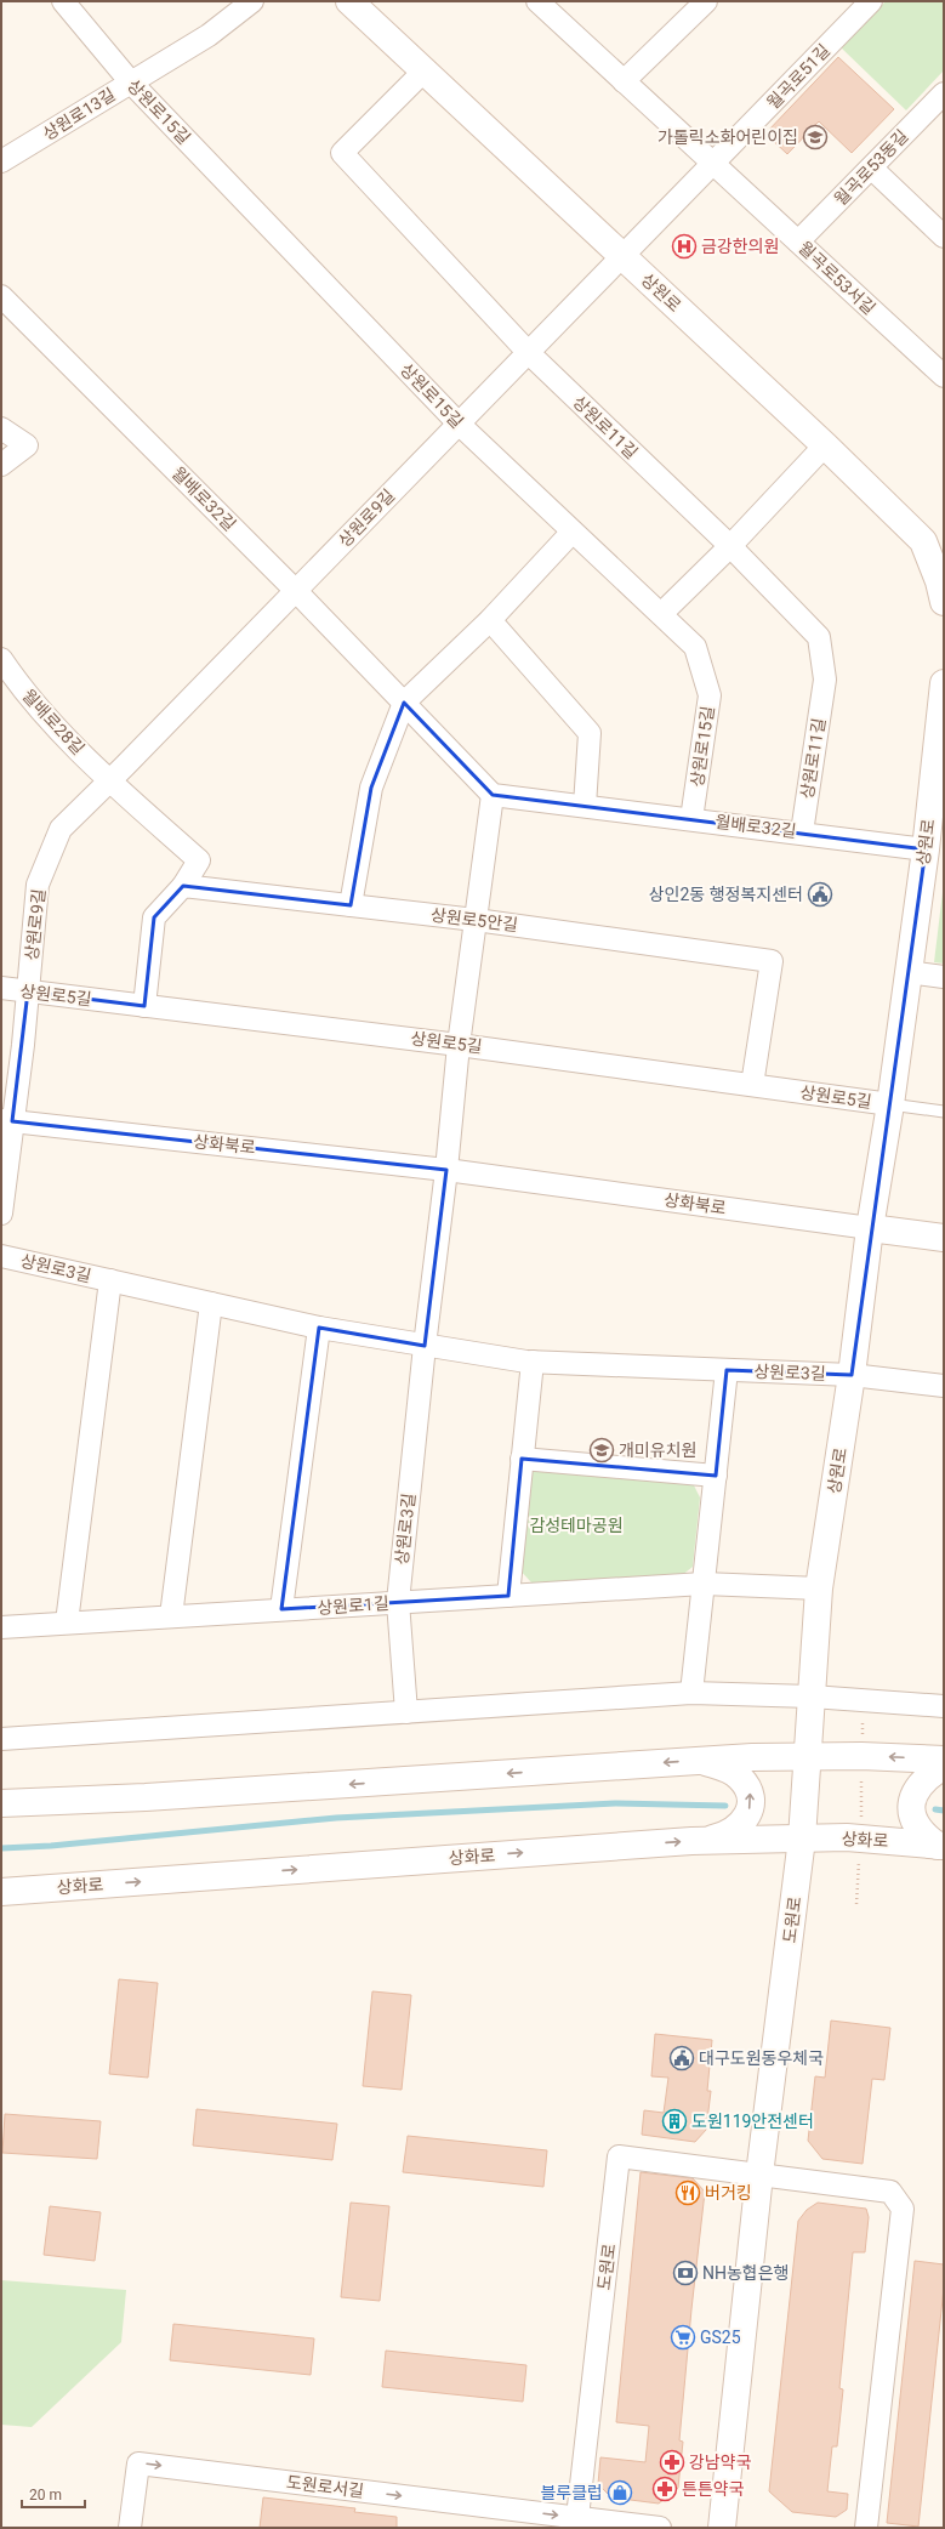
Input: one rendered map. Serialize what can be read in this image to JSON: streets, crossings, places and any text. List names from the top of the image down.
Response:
{
  "streets": {
    "street": [
      "월곡로51길",
      "상원로15길",
      "상원로13길",
      "월곡로53동길",
      "월곡로53서길",
      "상원로",
      "상원로11길",
      "월배로32길",
      "상원로9길",
      "월배로28길",
      "상원로5안길",
      "상원로5길",
      "상화북로",
      "상원로3길",
      "상원로1길",
      "상화로",
      "도원로",
      "도원로서길"
    ]
  },
  "crossings": [
    ["월곡로51길", "월곡로53서길"],
    ["월곡로51길", "상원로"],
    ["월곡로51길", "상원로9길"],
    ["상원로15길", "상원로13길"],
    ["상원로15길", "월배로32길"],
    ["상원로15길", "상원로9길"],
    ["월곡로53동길", "월곡로53서길"],
    ["상원로", "상원로11길"],
    ["상원로", "월배로32길"],
    ["상원로", "상원로9길"],
    ["상원로", "상원로5길"],
    ["상원로", "상화북로"],
    ["상원로", "상원로3길"],
    ["상원로", "상원로1길"],
    ["상원로", "상화로"],
    ["상원로", "도원로"],
    ["상원로11길", "월배로32길"],
    ["상원로11길", "상원로9길"],
    ["월배로32길", "상원로9길"],
    ["상원로9길", "월배로28길"],
    ["상원로9길", "상원로5길"],
    ["상원로9길", "상화북로"],
    ["상원로5안길", "상원로5길"],
    ["상원로3길", "상원로1길"],
    ["상화로", "도원로"],
    ["도원로", "도원로서길"]
  ],
  "one_way": ["도원로서길"],
  "parks": ["감성테마공원"],
  "places": {
    "school or university": ["가톨릭소화어린이집", "개미유치원"],
    "hospital": ["금강한의원"],
    "public building": ["상인2동 행정복지센터", "대구도원동우체국"],
    "building": ["도원119안전센터"],
    "restaurant": ["버거킹"],
    "bank": ["NH농협은행"],
    "supermarket": ["GS25"],
    "pharmacy": ["강남약국", "튼튼약국"],
    "shop": ["블루클럽"]
  },
  "scale_bar": "20 m"
}
